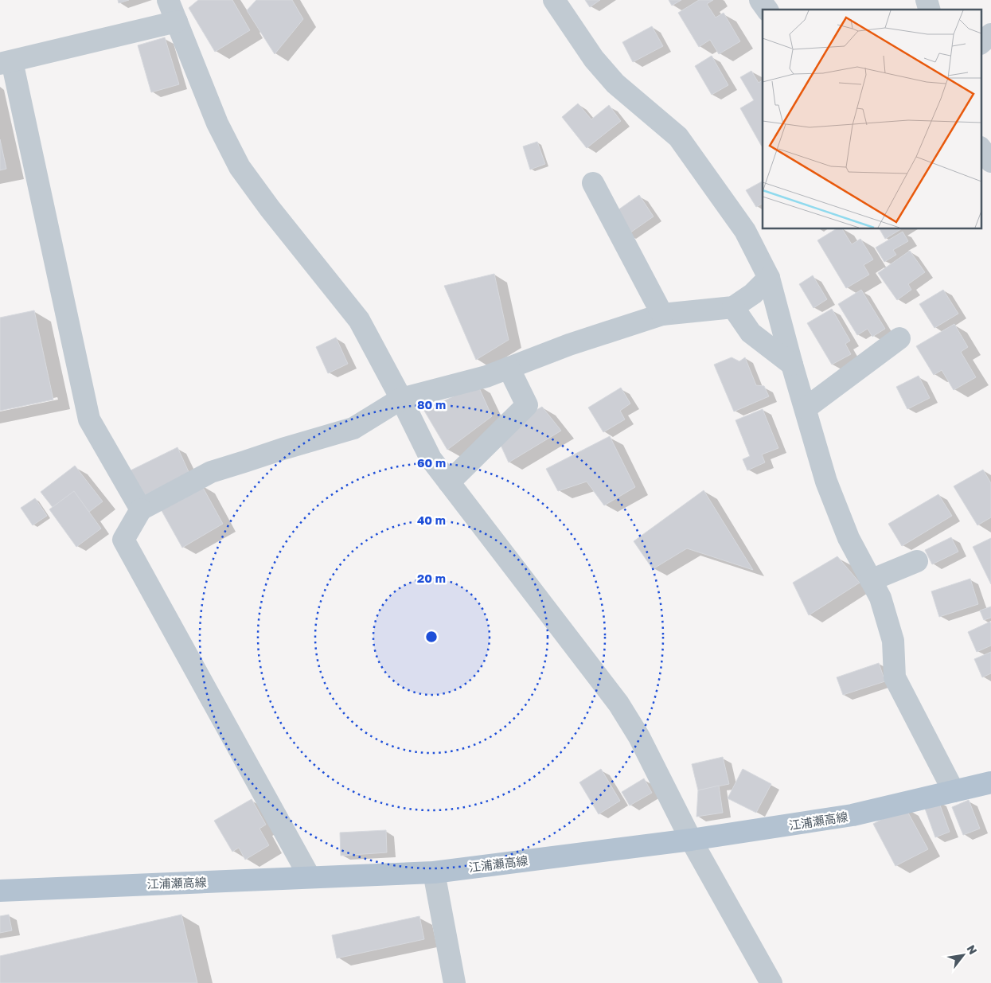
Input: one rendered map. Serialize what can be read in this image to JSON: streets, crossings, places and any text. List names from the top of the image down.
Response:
{
  "streets": {
    "main road": ["江浦瀬高線"]
  },
  "north": "top right",
  "rings": [
    "80 m",
    "60 m",
    "40 m",
    "20 m"
  ]
}
